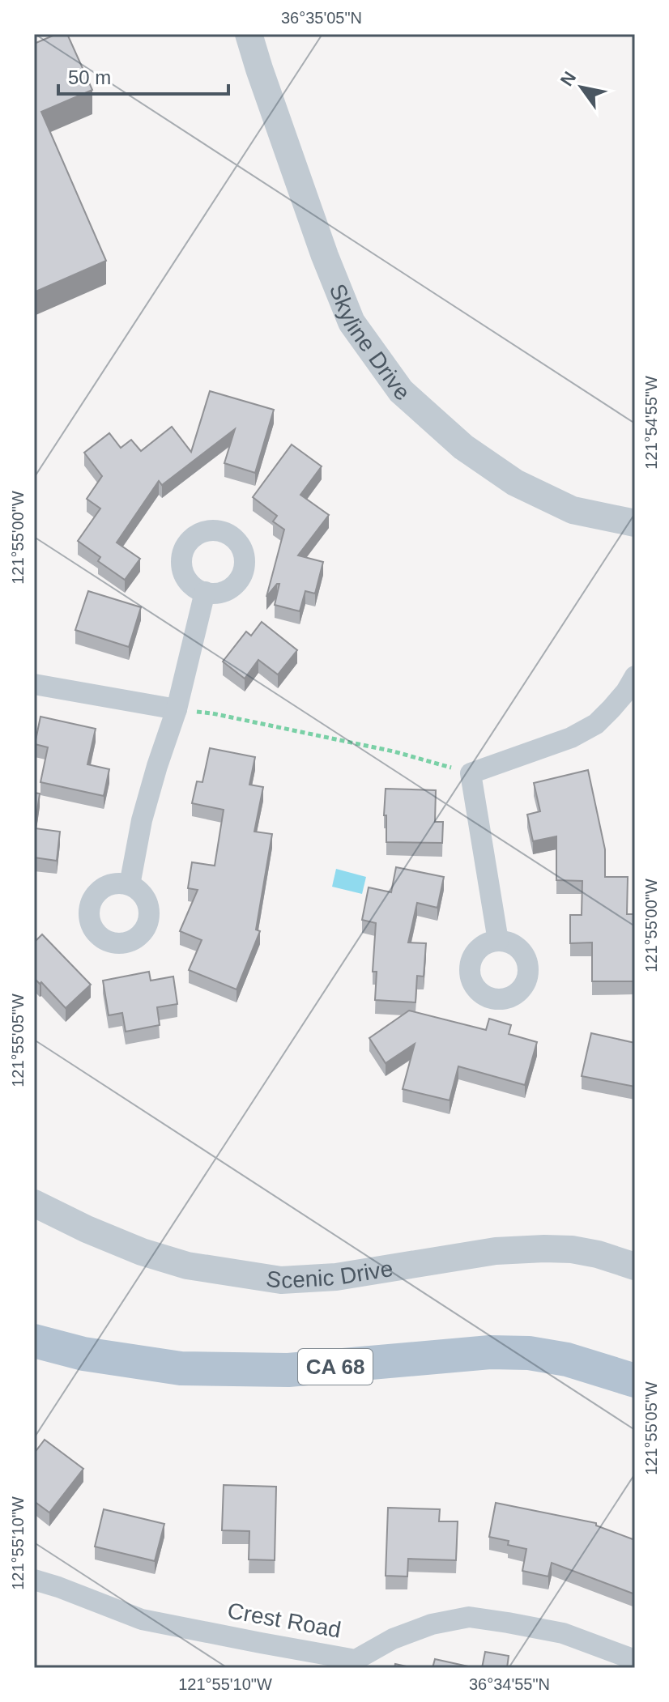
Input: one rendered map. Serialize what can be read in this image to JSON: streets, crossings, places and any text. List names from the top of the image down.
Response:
{
  "streets": {
    "main road": ["CA 68"],
    "street": ["Skyline Drive", "Scenic Drive", "Crest Road"]
  },
  "scale_bar": "50 m",
  "north": "top left",
  "coordinates": [
    "36°35'05\"N",
    "121°54'55\"W",
    "121°55'00\"W",
    "121°55'05\"W",
    "121°55'10\"W",
    "36°34'55\"N"
  ]
}
